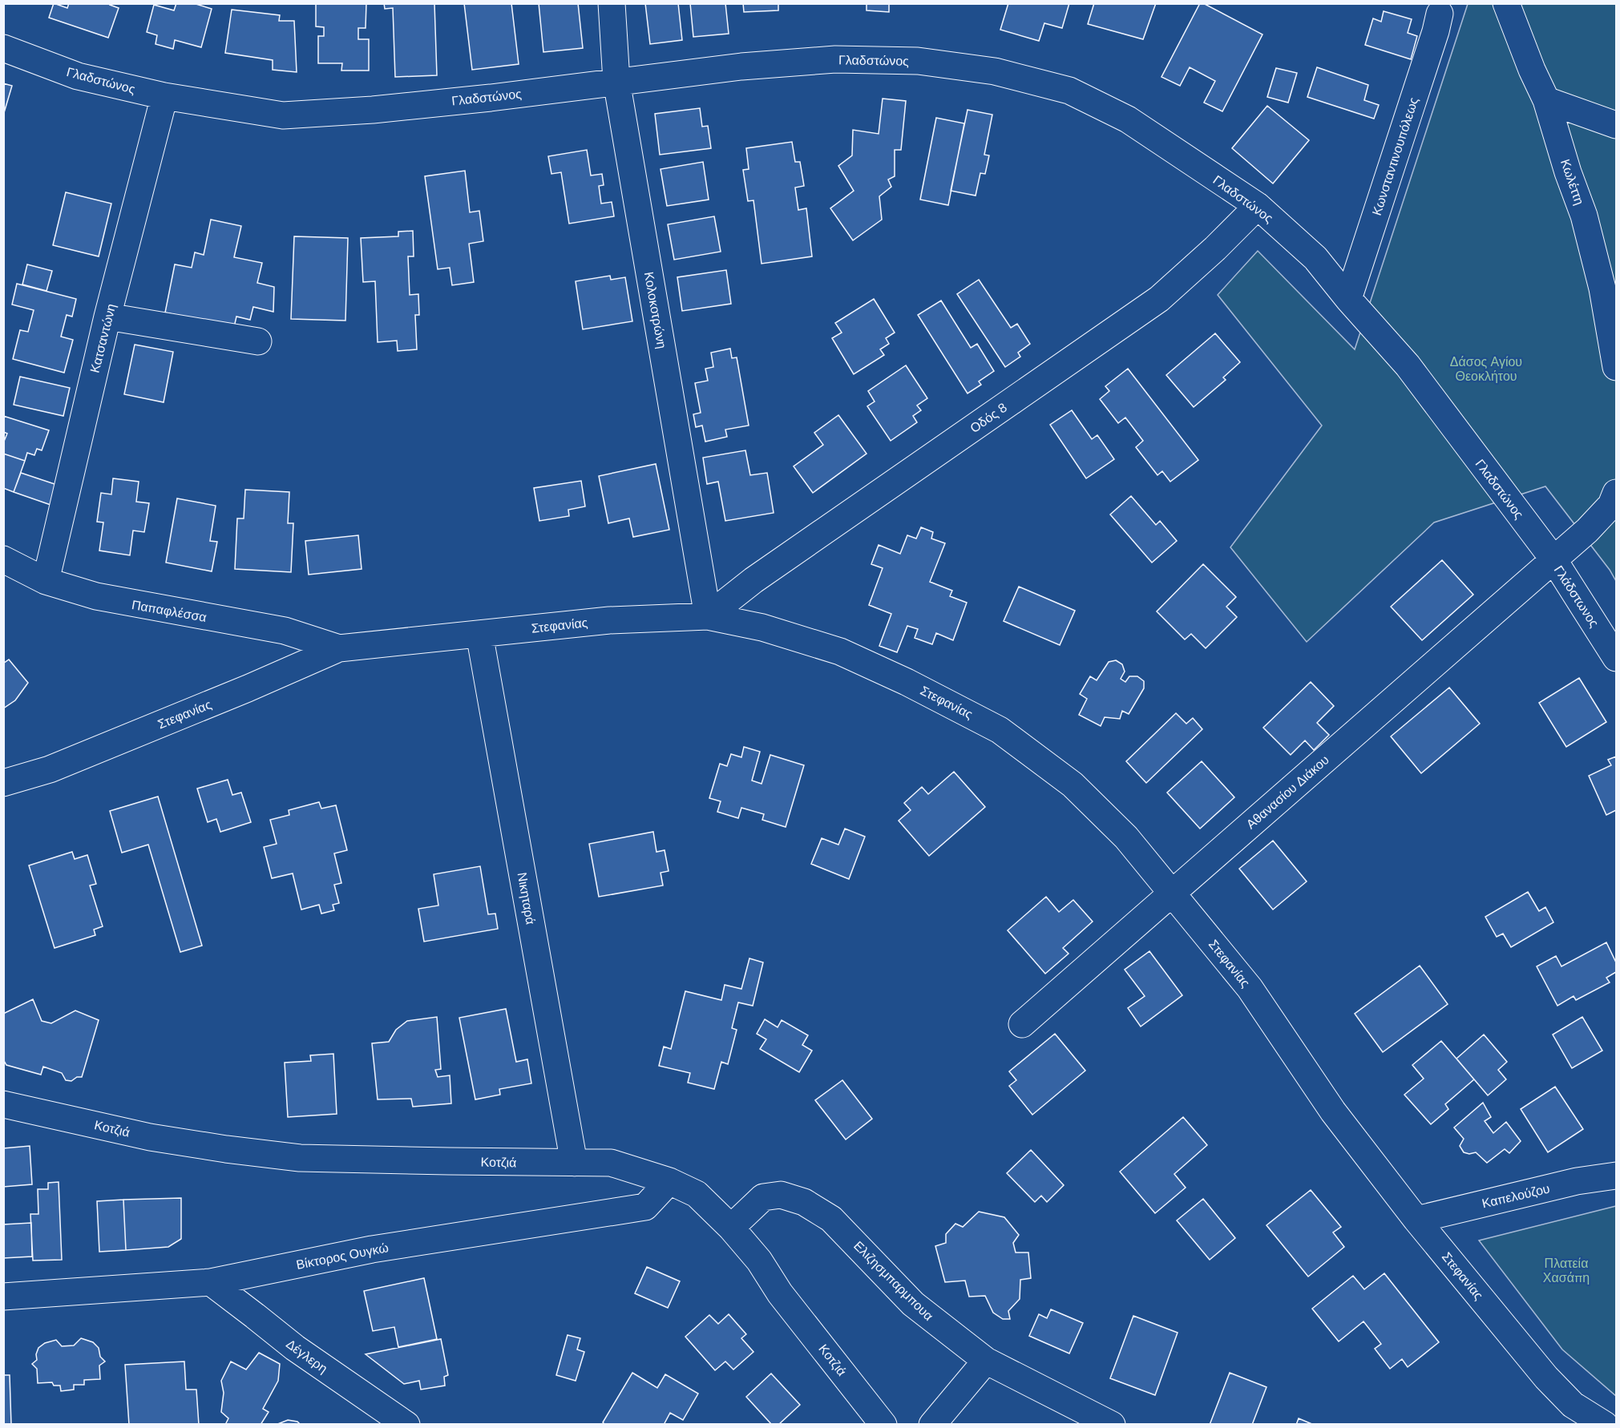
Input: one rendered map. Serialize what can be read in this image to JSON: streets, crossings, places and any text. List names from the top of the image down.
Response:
{
  "streets": {
    "street": [
      "Γλαδστώνος",
      "Κωνσταντινουπόλεως",
      "Κωλέττη",
      "Κολοκοτρώνη",
      "Κατσαντώνη",
      "Οδός 8",
      "Γλάδστωνος",
      "Παπαφλέσσα",
      "Στεφανίας",
      "Αθανασίου Διάκου",
      "Νικηταρά",
      "Κοτζιά",
      "Καπελούζου",
      "Βίκτορος Ουγκώ",
      "Ελιζησμπαρμπουα",
      "Δέγλερη"
    ]
  },
  "crossings": [
    ["Γλαδστώνος", "Κωνσταντινουπόλεως"],
    ["Γλαδστώνος", "Κολοκοτρώνη"],
    ["Γλαδστώνος", "Κατσαντώνη"],
    ["Γλαδστώνος", "Οδός 8"],
    ["Γλαδστώνος", "Γλάδστωνος"],
    ["Γλαδστώνος", "Αθανασίου Διάκου"],
    ["Κολοκοτρώνη", "Οδός 8"],
    ["Κολοκοτρώνη", "Στεφανίας"],
    ["Κατσαντώνη", "Παπαφλέσσα"],
    ["Οδός 8", "Στεφανίας"],
    ["Γλάδστωνος", "Αθανασίου Διάκου"],
    ["Παπαφλέσσα", "Στεφανίας"],
    ["Στεφανίας", "Αθανασίου Διάκου"],
    ["Στεφανίας", "Νικηταρά"],
    ["Στεφανίας", "Καπελούζου"],
    ["Νικηταρά", "Κοτζιά"],
    ["Κοτζιά", "Βίκτορος Ουγκώ"],
    ["Κοτζιά", "Ελιζησμπαρμπουα"],
    ["Βίκτορος Ουγκώ", "Δέγλερη"]
  ],
  "parks": ["Δάσος Αγίου Θεοκλήτου", "Πλατεία Χασάπη"]
}
